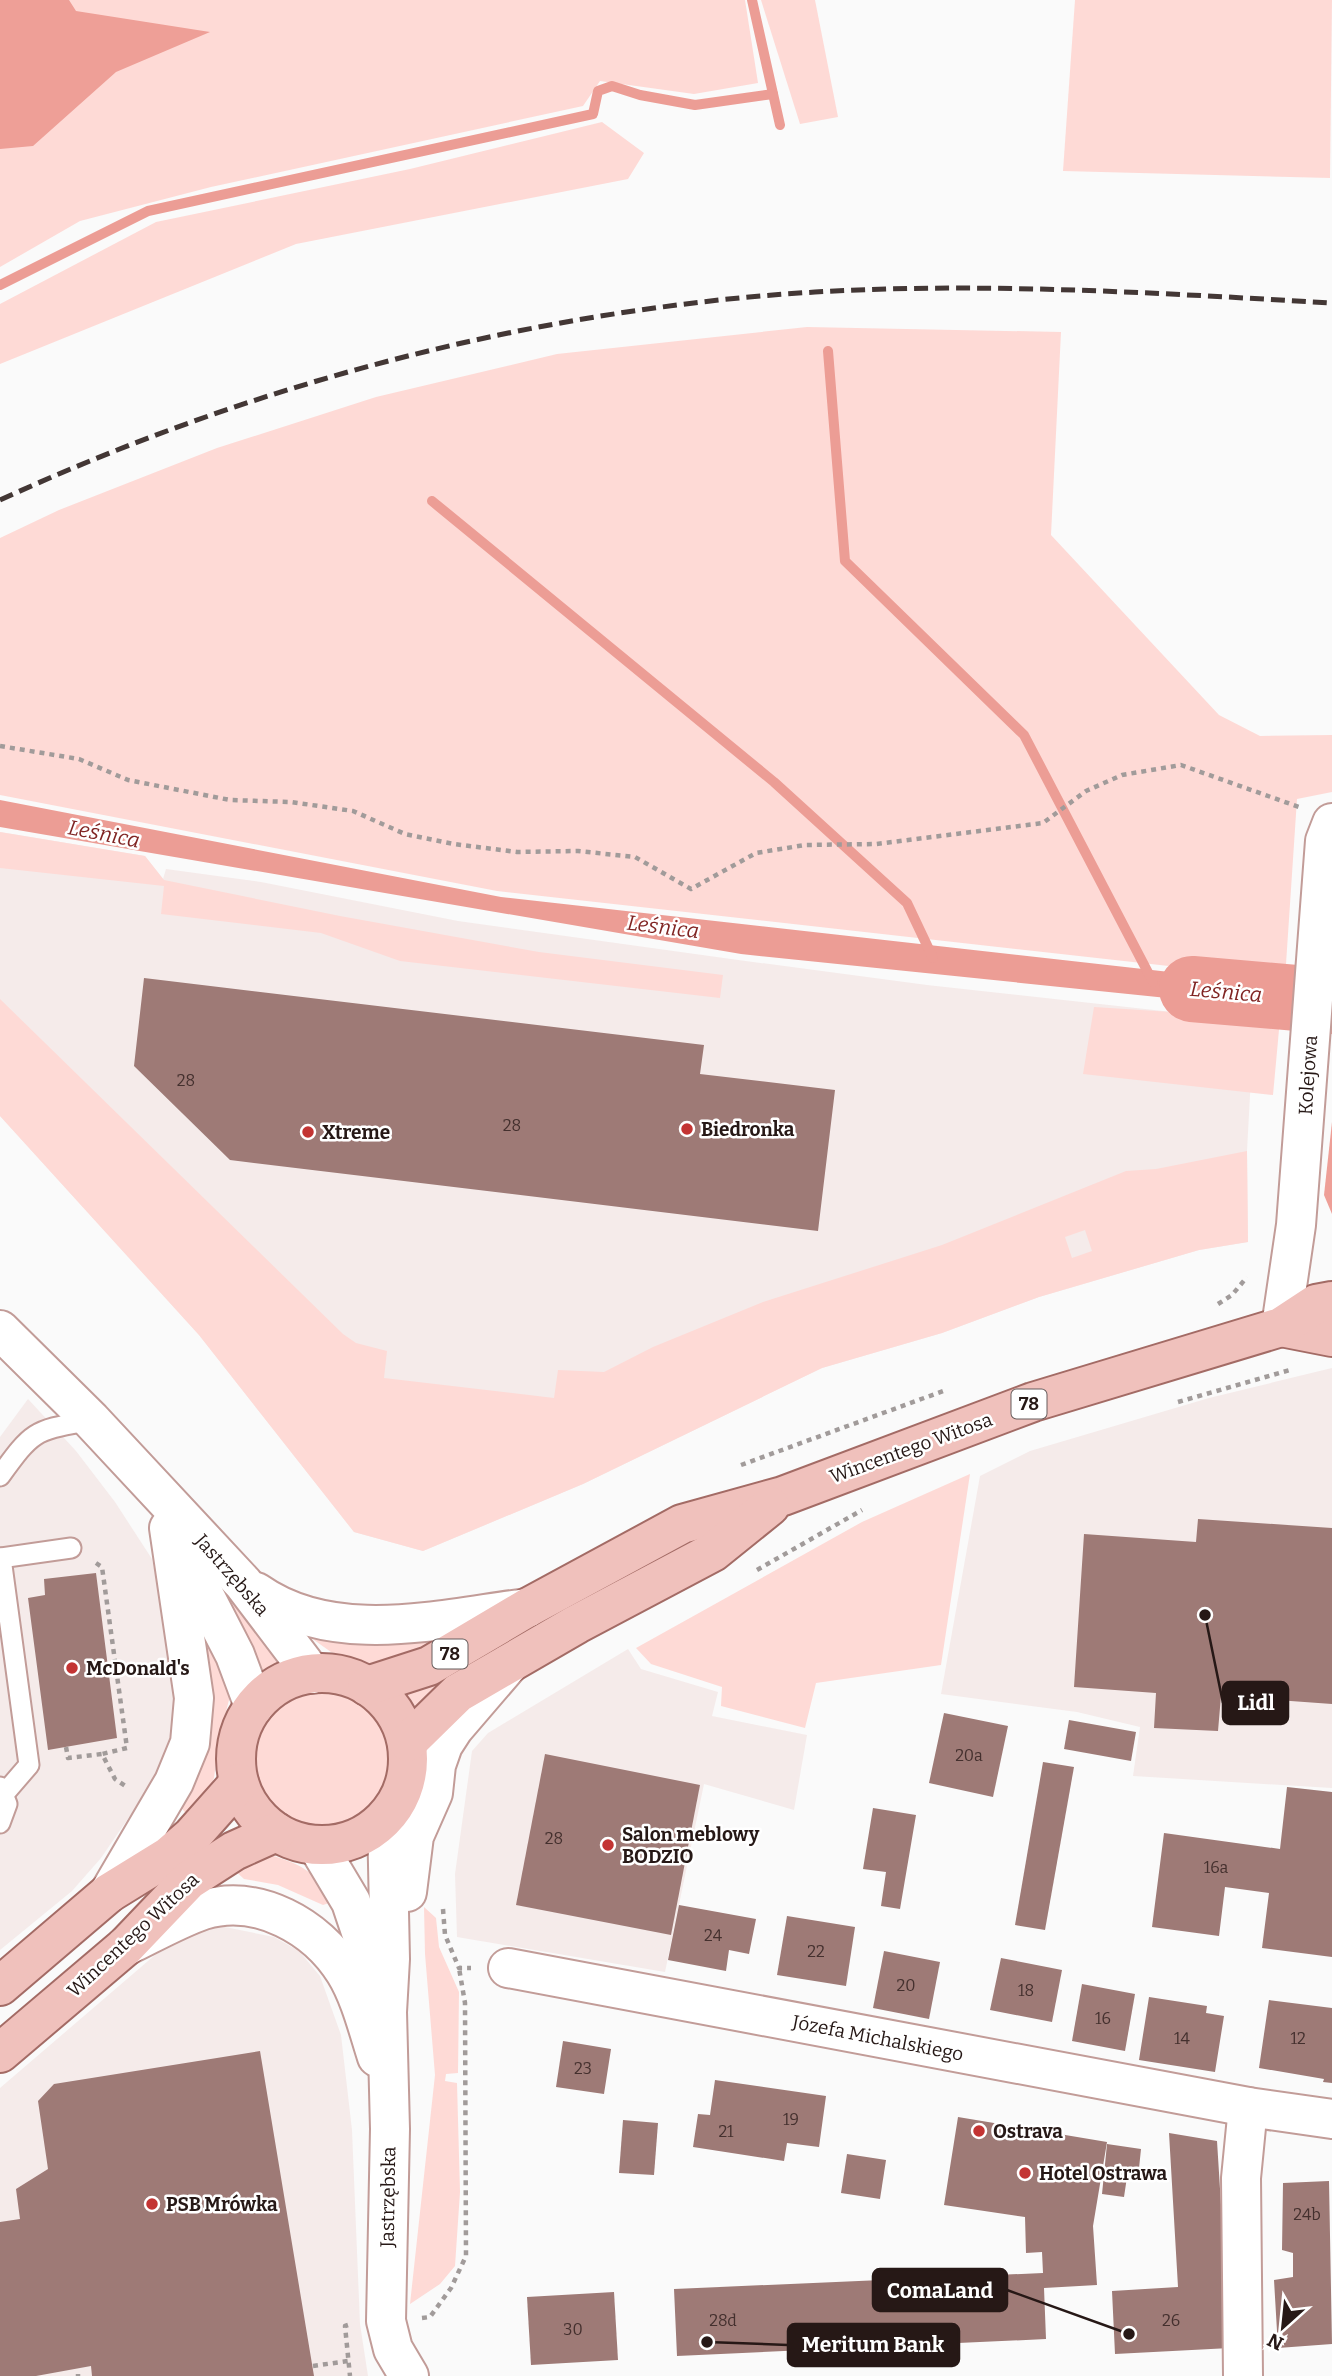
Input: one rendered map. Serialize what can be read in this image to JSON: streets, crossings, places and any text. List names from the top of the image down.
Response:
{
  "streets": {
    "main road": ["78", "Wincentego Witosa"],
    "street": ["Kolejowa", "Jastrzębska", "Józefa Michalskiego"]
  },
  "crossings": [
    ["Kolejowa", "Wincentego Witosa"],
    ["Wincentego Witosa", "Jastrzębska"]
  ],
  "water": ["Leśnica"],
  "places": [
    "Biedronka",
    "Xtreme",
    "Lidl",
    "McDonald's",
    "Salon meblowy BODZIO",
    "Ostrava",
    "Hotel Ostrawa",
    "PSB Mrówka",
    "ComaLand",
    "Meritum Bank"
  ],
  "house_numbers": [
    "28",
    "28",
    "20a",
    "28",
    "16a",
    "24",
    "22",
    "20",
    "18",
    "16",
    "14",
    "12",
    "23",
    "19",
    "21",
    "24b",
    "28d",
    "26",
    "30"
  ],
  "north": "bottom left"
}
